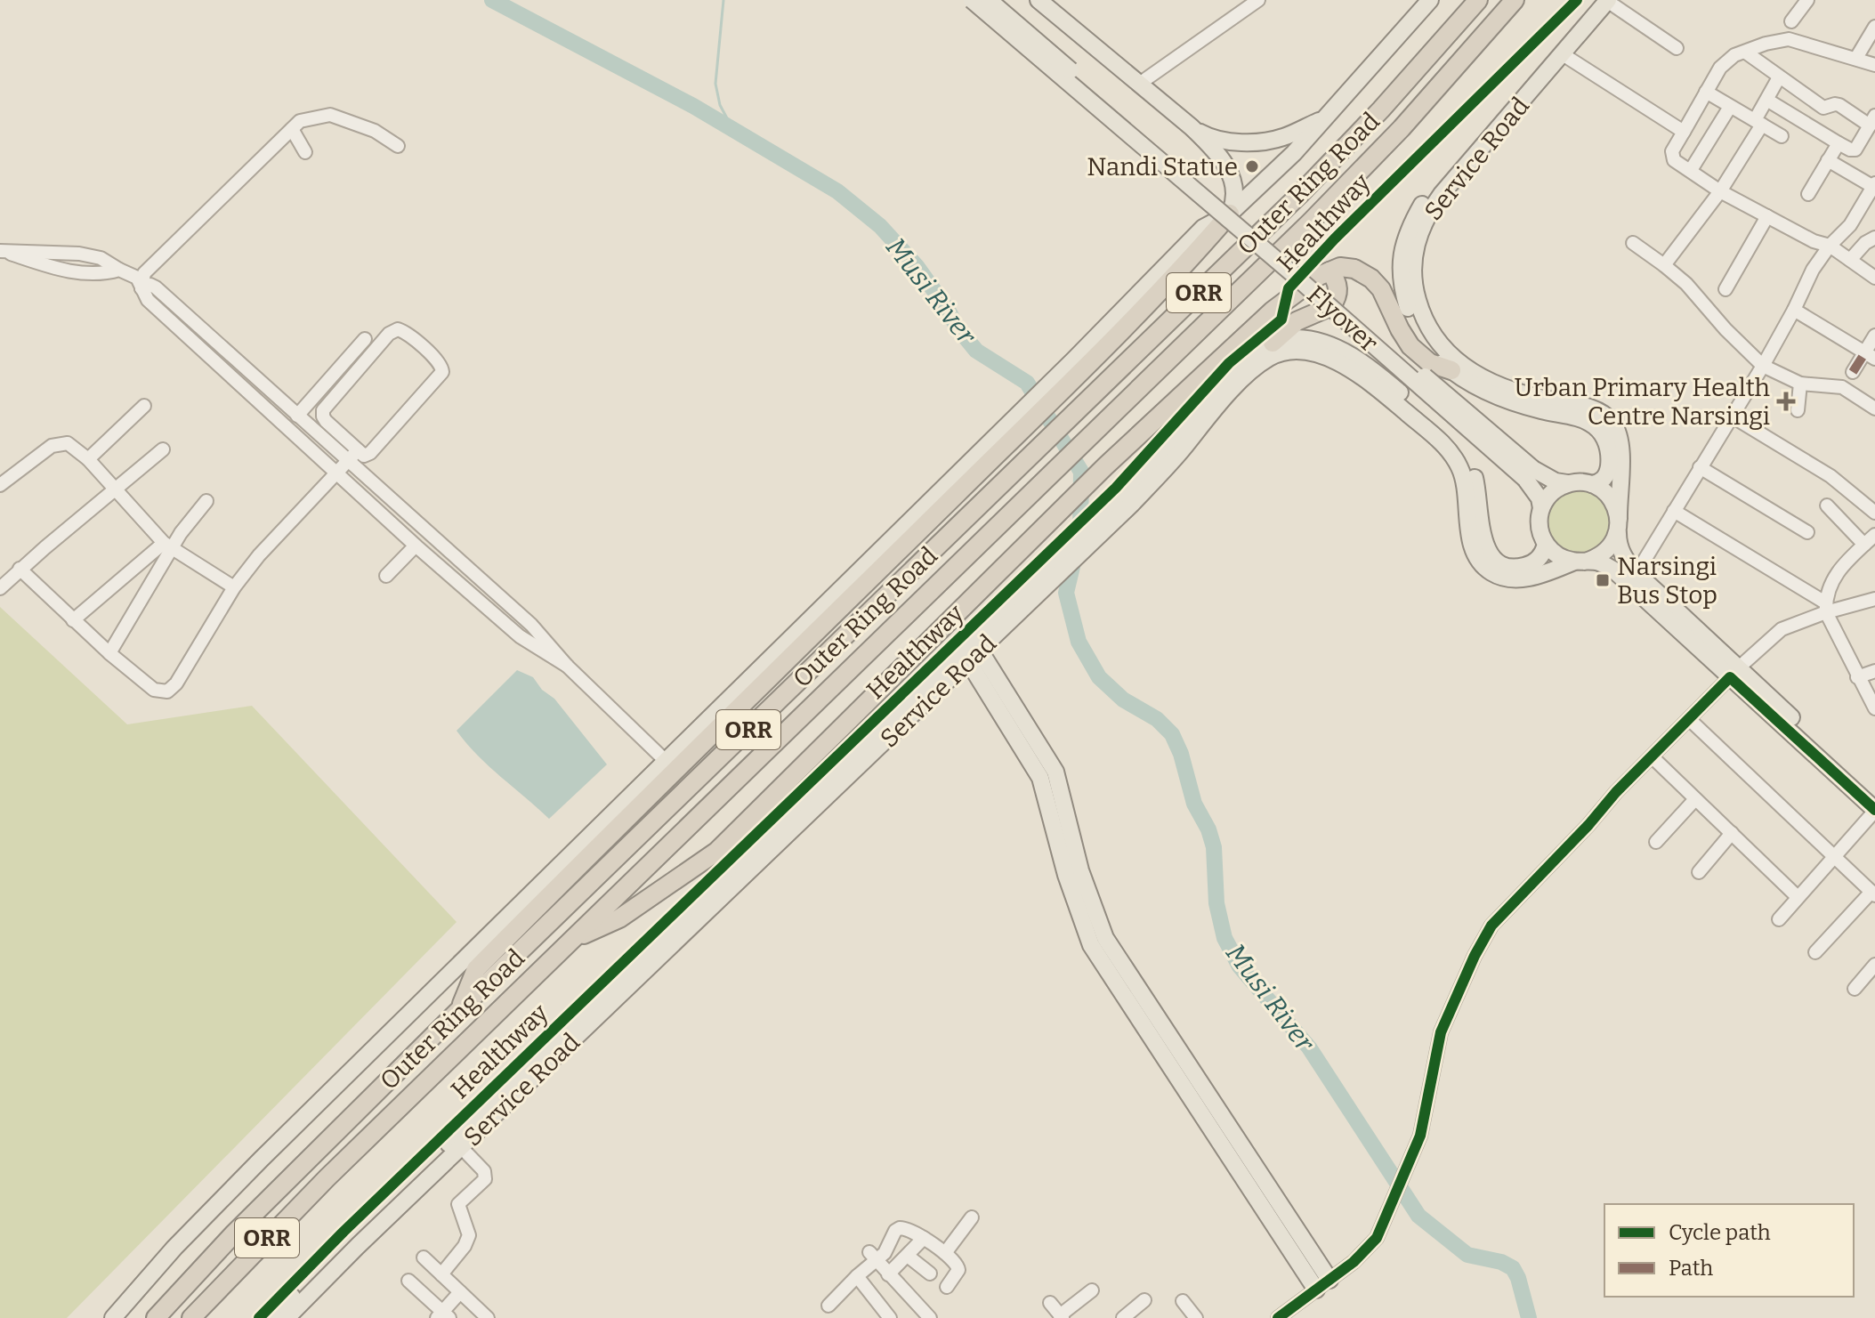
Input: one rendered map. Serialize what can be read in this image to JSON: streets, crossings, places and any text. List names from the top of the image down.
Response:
{
  "streets": {
    "highway": ["Outer Ring Road", "ORR"],
    "main road": ["Service Road", "Flyover"],
    "cycle path": ["Healthway"]
  },
  "crossings": [
    ["Service Road", "Flyover"]
  ],
  "water": ["Musi River"],
  "places": {
    "other": ["Nandi Statue"],
    "health": ["Urban Primary Health Centre Narsingi"],
    "transit": ["Narsingi Bus Stop"]
  },
  "legend": ["Cycle path", "Path"]
}
